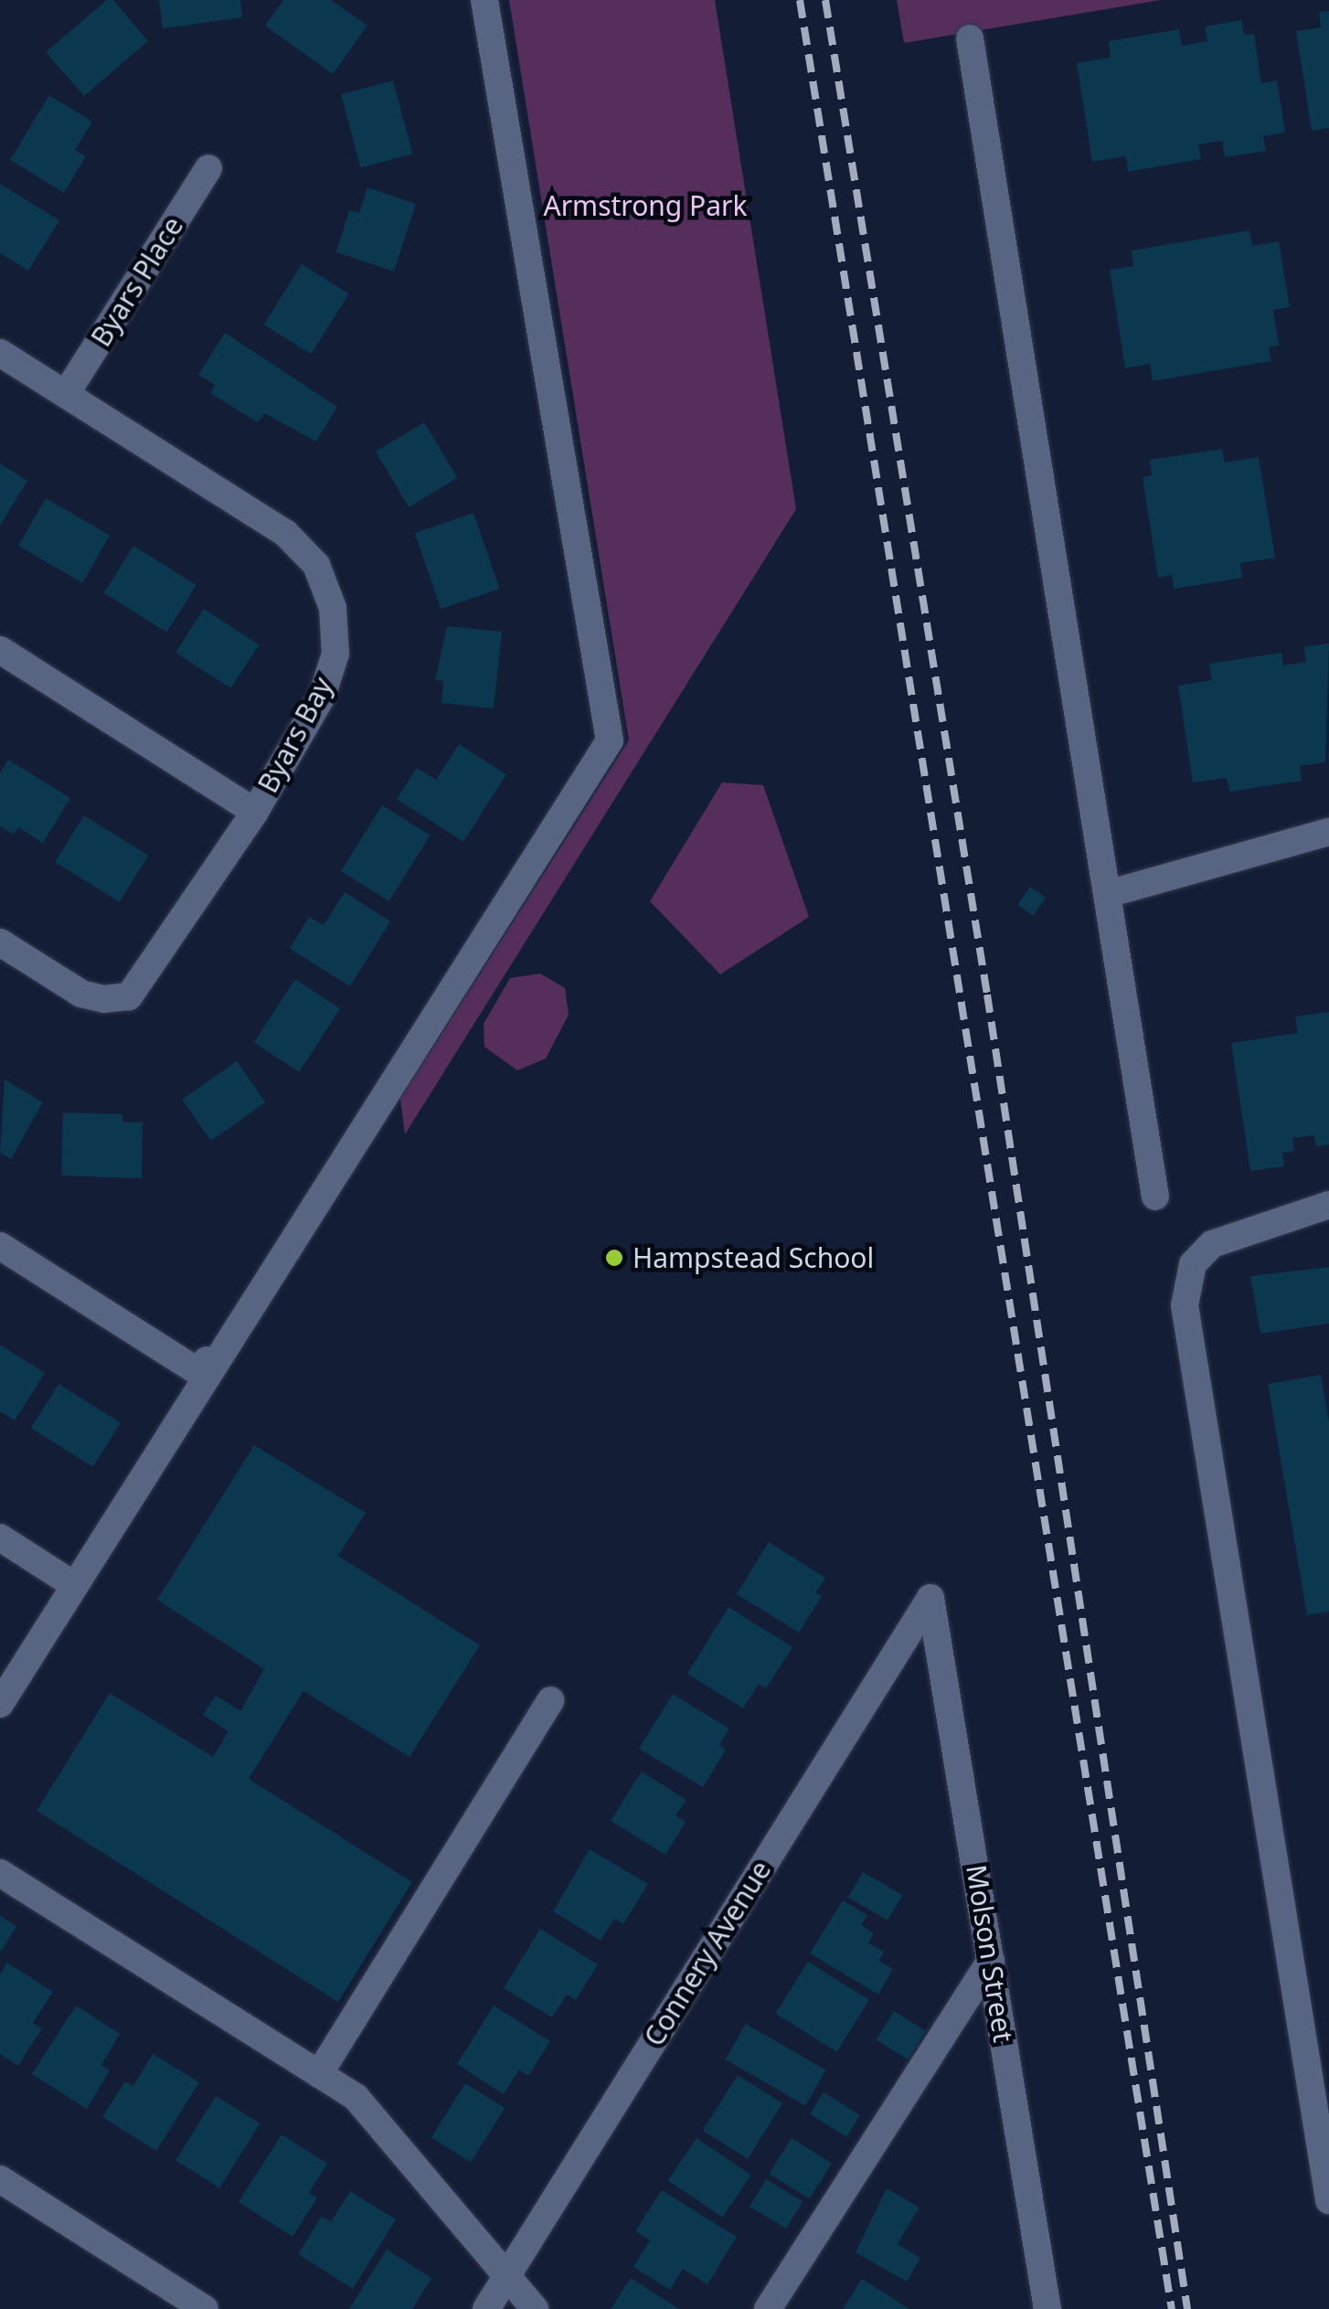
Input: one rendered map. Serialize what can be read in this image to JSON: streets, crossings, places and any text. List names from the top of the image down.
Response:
{
  "streets": {
    "street": [
      "Byars Place",
      "Byars Bay",
      "Connery Avenue",
      "Molson Street"
    ]
  },
  "crossings": [
    ["Byars Place", "Byars Bay"],
    ["Connery Avenue", "Molson Street"]
  ],
  "parks": ["Armstrong Park"],
  "places": ["Hampstead School"]
}
